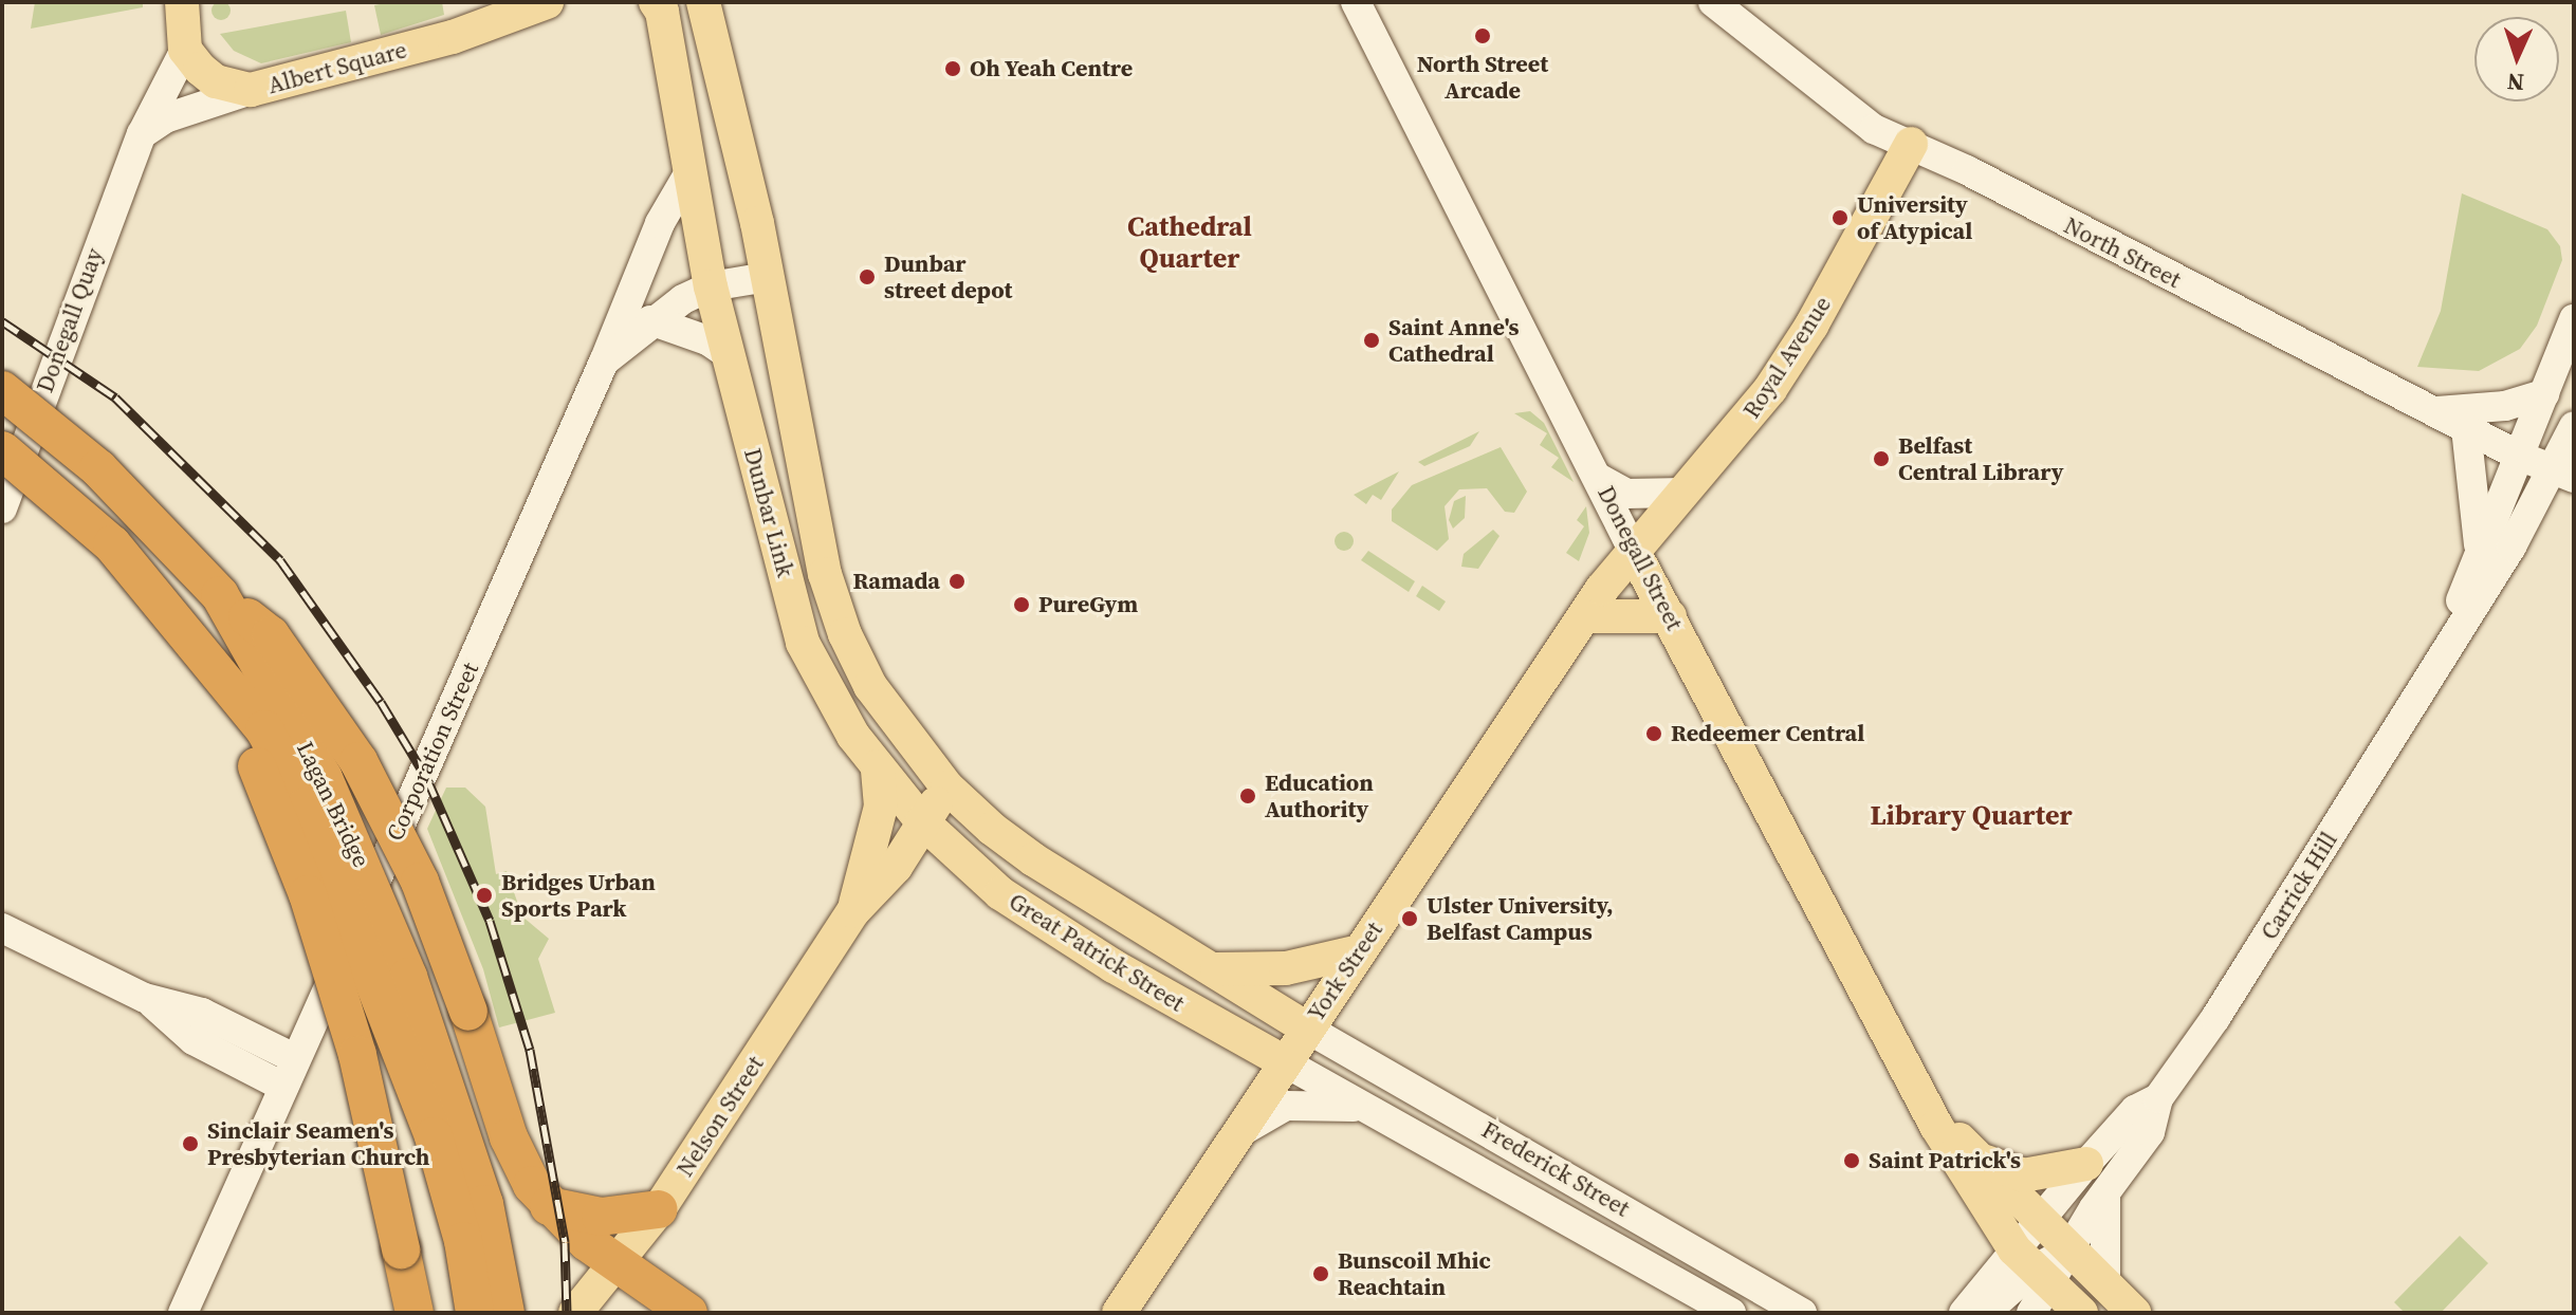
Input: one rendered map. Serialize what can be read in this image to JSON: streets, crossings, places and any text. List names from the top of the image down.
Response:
{
  "streets": {
    "highway": ["Lagan Bridge"],
    "main road": [
      "Albert Square",
      "North Street",
      "Donegall Quay",
      "Royal Avenue",
      "Dunbar Link",
      "Donegall Street",
      "Corporation Street",
      "Carrick Hill",
      "Great Patrick Street",
      "York Street",
      "Nelson Street",
      "Frederick Street"
    ]
  },
  "crossings": [
    ["Albert Square", "Donegall Quay"],
    ["North Street", "Royal Avenue"],
    ["North Street", "Carrick Hill"],
    ["Royal Avenue", "Donegall Street"],
    ["Royal Avenue", "York Street"],
    ["Dunbar Link", "Corporation Street"],
    ["Dunbar Link", "Great Patrick Street"],
    ["Dunbar Link", "Nelson Street"],
    ["Donegall Street", "Carrick Hill"],
    ["Donegall Street", "York Street"],
    ["Great Patrick Street", "York Street"],
    ["Great Patrick Street", "Nelson Street"],
    ["Great Patrick Street", "Frederick Street"],
    ["York Street", "Frederick Street"]
  ],
  "districts": ["Cathedral Quarter", "Library Quarter"],
  "places": [
    "North Street Arcade",
    "Oh Yeah Centre",
    "University of Atypical",
    "Dunbar street depot",
    "Saint Anne's Cathedral",
    "Belfast Central Library",
    "Ramada",
    "PureGym",
    "Redeemer Central",
    "Education Authority",
    "Bridges Urban Sports Park",
    "Ulster University, Belfast Campus",
    "Sinclair Seamen's Presbyterian Church",
    "Saint Patrick's",
    "Bunscoil Mhic Reachtain"
  ],
  "north": "bottom"
}
